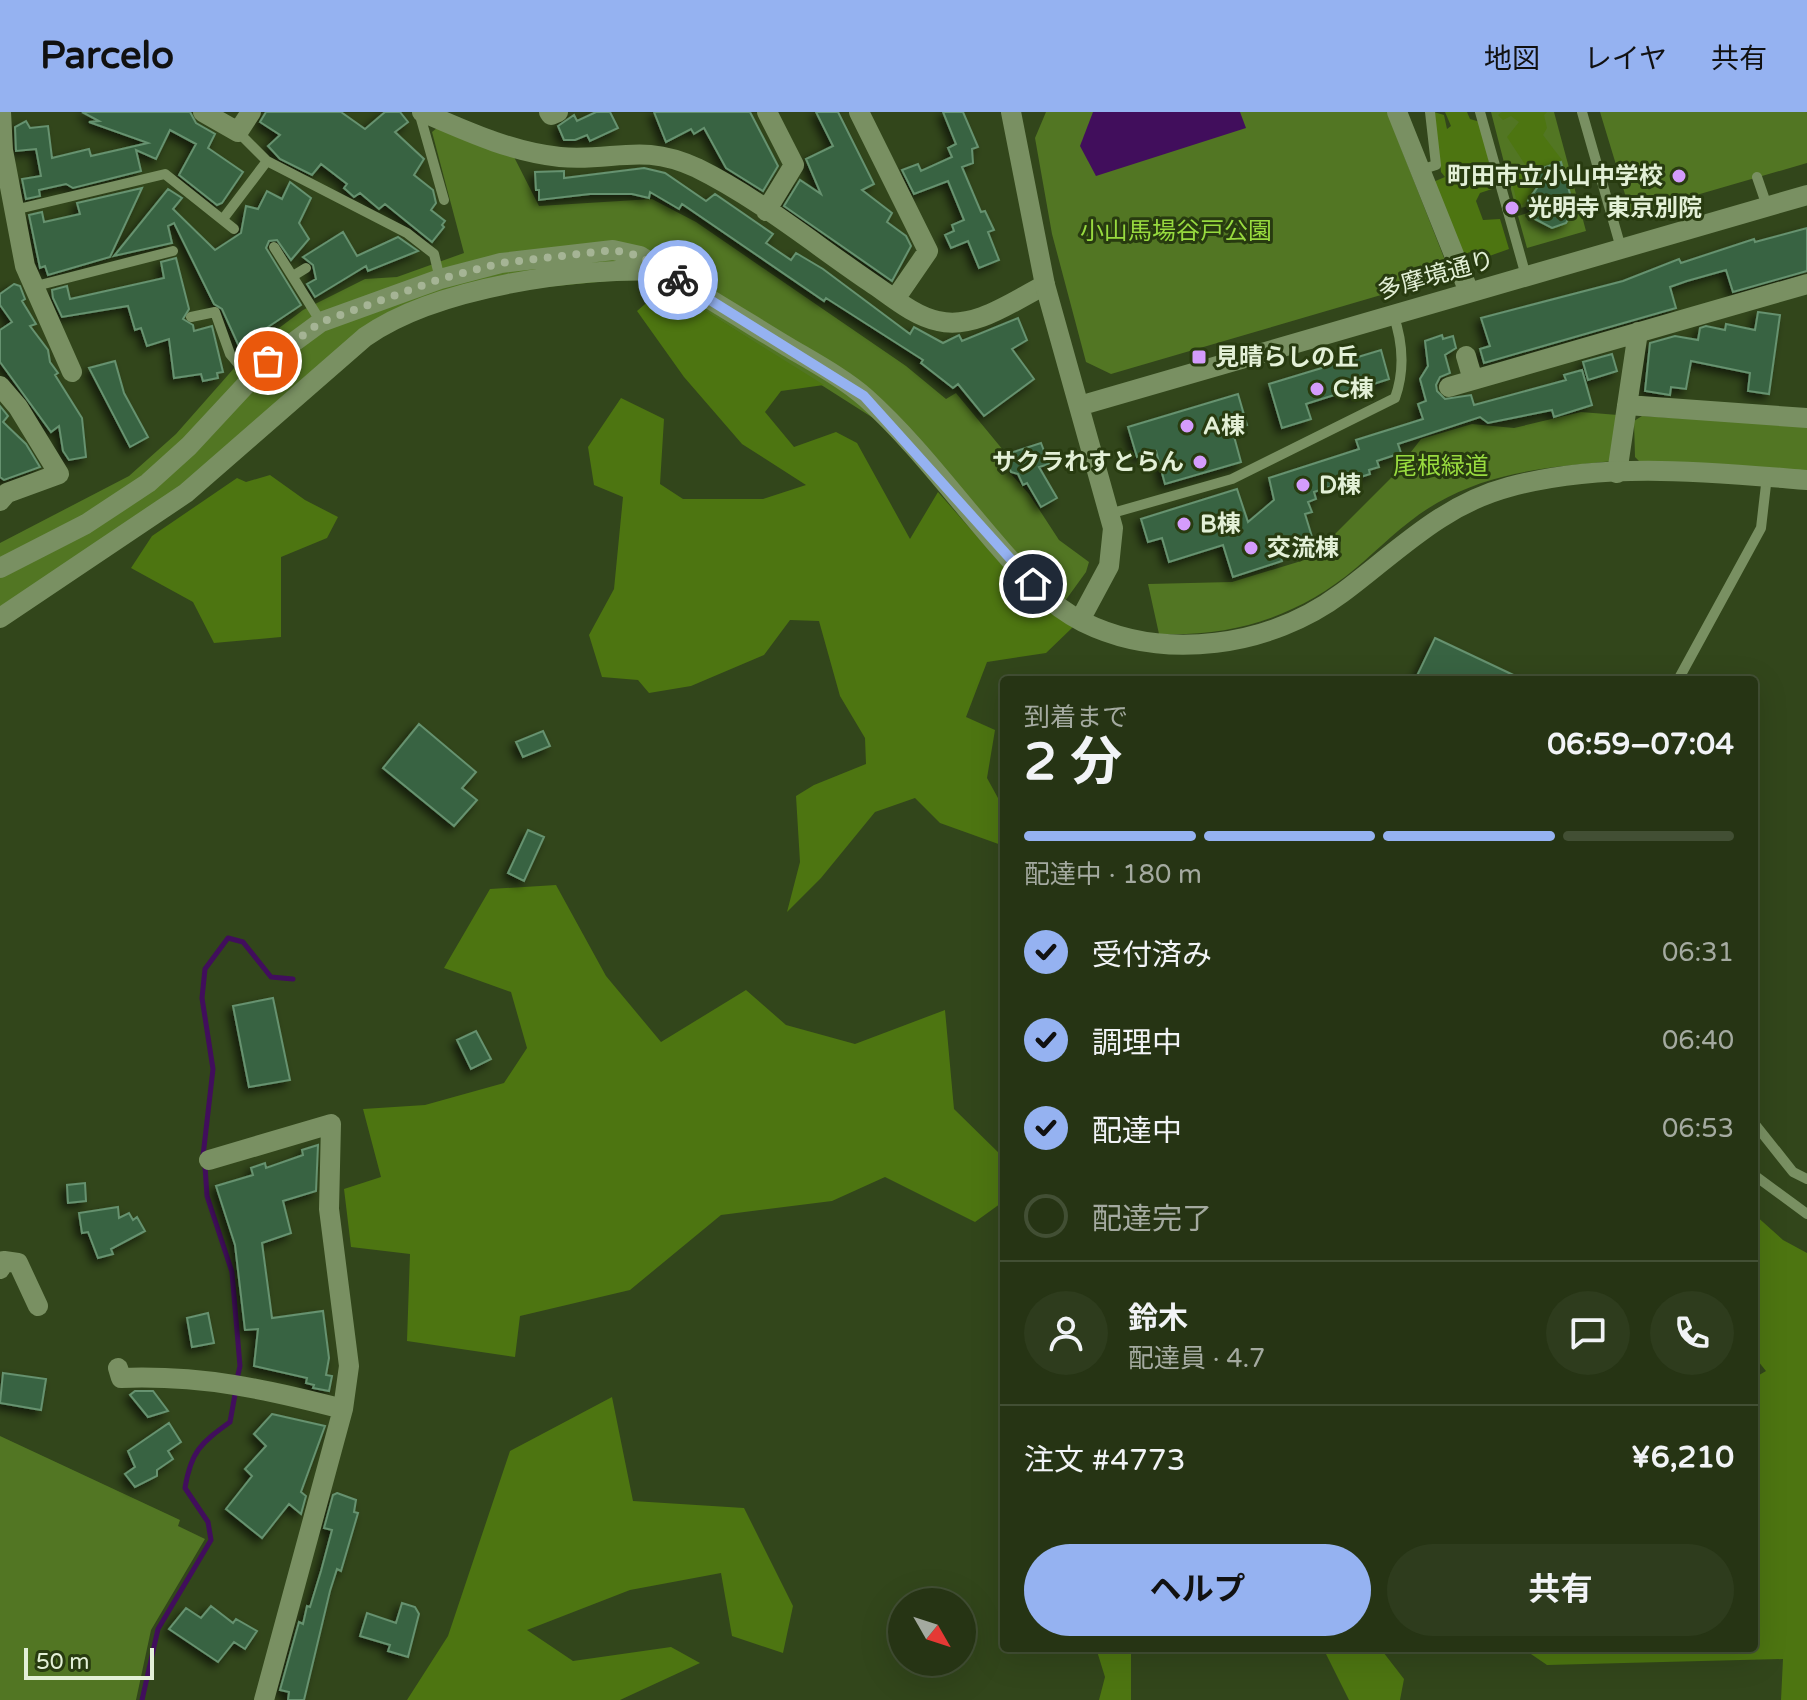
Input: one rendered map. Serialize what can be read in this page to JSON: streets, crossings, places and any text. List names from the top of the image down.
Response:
{
  "streets": {
    "street": ["多摩境通り"]
  },
  "parks": ["小山馬場谷戸公園", "尾根緑道"],
  "places": {
    "other": [
      "町田市立小山中学校",
      "光明寺 東京別院",
      "C棟",
      "A棟",
      "サクラれすとらん",
      "D棟",
      "B棟",
      "交流棟"
    ],
    "transit": ["見晴らしの丘"]
  },
  "scale_bar": "50 m",
  "north": "bottom right",
  "page": {
    "header": "Parcelo",
    "nav": ["地図", "レイヤ", "共有"],
    "heading": ["2 分", "到着まで", "06:59–07:04"],
    "panel": [
      "鈴木",
      "配達員 · 4.7",
      "注文 #4773",
      "¥6,210"
    ],
    "bar": "配達中 · 180 m",
    "list": [
      ["受付済み", "06:31"],
      ["調理中", "06:40"],
      ["配達中", "06:53"],
      "配達完了"
    ],
    "buttons": ["ヘルプ", "共有"],
    "scale": "50 m"
  }
}
